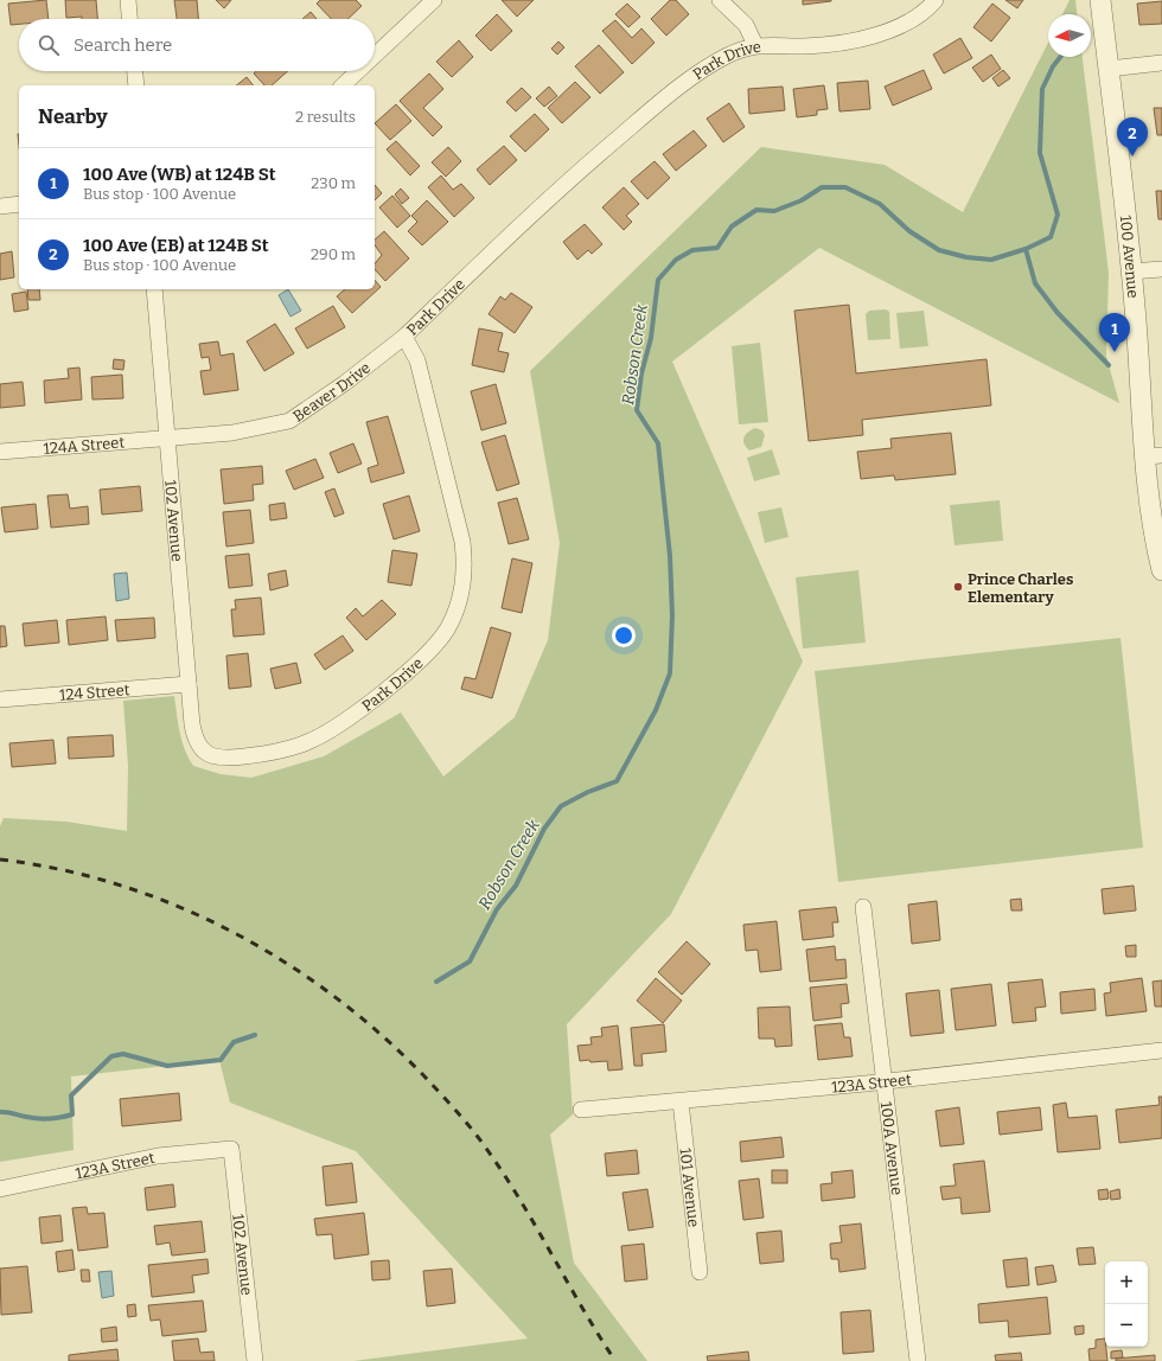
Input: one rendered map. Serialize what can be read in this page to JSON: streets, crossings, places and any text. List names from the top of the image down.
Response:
{
  "streets": {
    "street": [
      "Park Drive",
      "100 Avenue",
      "Beaver Drive",
      "124A Street",
      "102 Avenue",
      "124 Street",
      "123A Street",
      "100A Avenue",
      "101 Avenue"
    ]
  },
  "crossings": [
    ["Park Drive", "Beaver Drive"],
    ["Park Drive", "102 Avenue"],
    ["Beaver Drive", "124A Street"],
    ["Beaver Drive", "102 Avenue"],
    ["124A Street", "102 Avenue"],
    ["102 Avenue", "124 Street"],
    ["102 Avenue", "123A Street"],
    ["123A Street", "100A Avenue"],
    ["123A Street", "101 Avenue"]
  ],
  "water": ["Robson Creek"],
  "places": ["Prince Charles Elementary"],
  "north": "left",
  "page": {
    "search": "Search here",
    "heading": ["Nearby", "2 results"],
    "pins": ["2", "1"],
    "list": [
      {
        "mark": "1",
        "name": "100 Ave (WB) at 124B St",
        "note": "Bus stop · 100 Avenue",
        "value": "230 m"
      },
      {
        "mark": "2",
        "name": "100 Ave (EB) at 124B St",
        "note": "Bus stop · 100 Avenue",
        "value": "290 m"
      }
    ],
    "map_buttons": ["+", "−"]
  }
}
